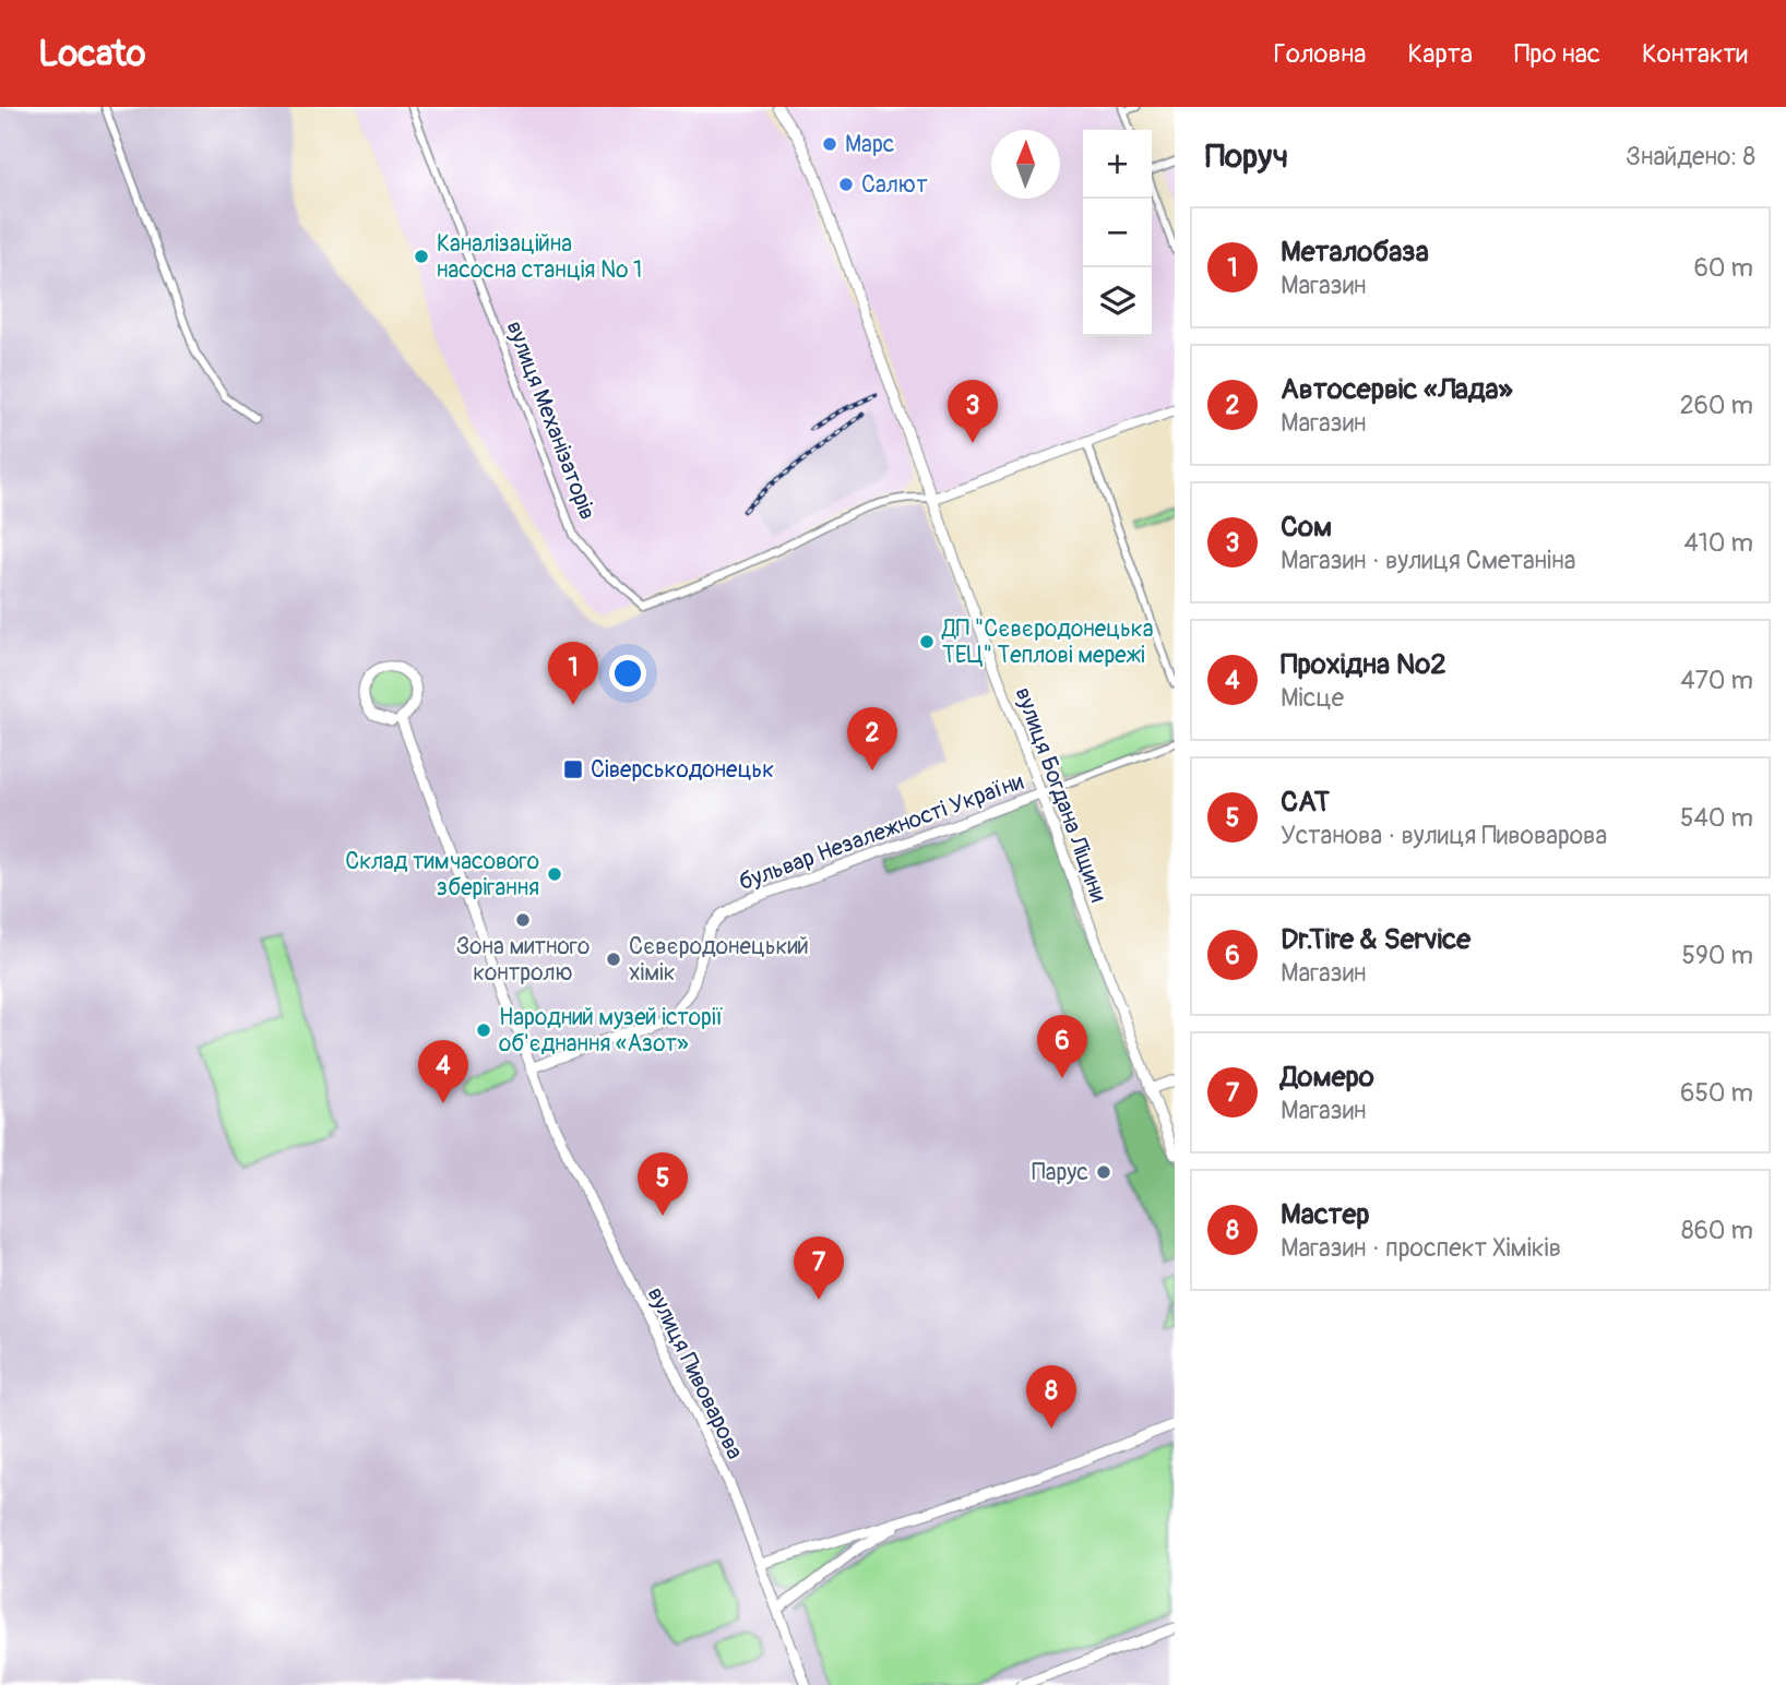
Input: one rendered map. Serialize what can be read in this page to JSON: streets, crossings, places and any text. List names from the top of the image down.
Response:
{
  "streets": {
    "street": [
      "вулиця Механізаторів",
      "вулиця Богдана Ліщини",
      "бульвар Незалежності України",
      "вулиця Пивоварова"
    ]
  },
  "crossings": [
    ["вулиця Механізаторів", "вулиця Богдана Ліщини"],
    ["вулиця Богдана Ліщини", "бульвар Незалежності України"],
    ["бульвар Незалежності України", "вулиця Пивоварова"]
  ],
  "places": {
    "other": [
      "Марс",
      "Салют",
      "Каналізаційна насосна станція № 1",
      "ДП \"Сєвєродонецька ТЕЦ\" Теплові мережі",
      "Склад тимчасового зберігання",
      "Зона митного контролю",
      "Сєвєродонецький хімік",
      "Народний музей історії об'єднання «Азот»",
      "Парус"
    ],
    "transit": ["Сіверськодонецьк"]
  },
  "north": "top",
  "page": {
    "header": "Locato",
    "nav": [
      "Головна",
      "Карта",
      "Про нас",
      "Контакти"
    ],
    "heading": ["Поруч", "Знайдено: 8"],
    "map_buttons": ["+", "−"],
    "list": [
      {
        "mark": "1",
        "name": "Металобаза",
        "note": "Магазин",
        "value": "60 m"
      },
      {
        "mark": "2",
        "name": "Автосервіс «Лада»",
        "note": "Магазин",
        "value": "260 m"
      },
      {
        "mark": "3",
        "name": "Сом",
        "note": "Магазин · вулиця Сметаніна",
        "value": "410 m"
      },
      {
        "mark": "4",
        "name": "Прохідна №2",
        "note": "Місце",
        "value": "470 m"
      },
      {
        "mark": "5",
        "name": "CAT",
        "note": "Установа · вулиця Пивоварова",
        "value": "540 m"
      },
      {
        "mark": "6",
        "name": "Dr.Tire & Service",
        "note": "Магазин",
        "value": "590 m"
      },
      {
        "mark": "7",
        "name": "Домеро",
        "note": "Магазин",
        "value": "650 m"
      },
      {
        "mark": "8",
        "name": "Мастер",
        "note": "Магазин · проспект Хіміків",
        "value": "860 m"
      }
    ],
    "pins": [
      "3",
      "1",
      "2",
      "6",
      "4",
      "5",
      "7",
      "8"
    ]
  }
}
